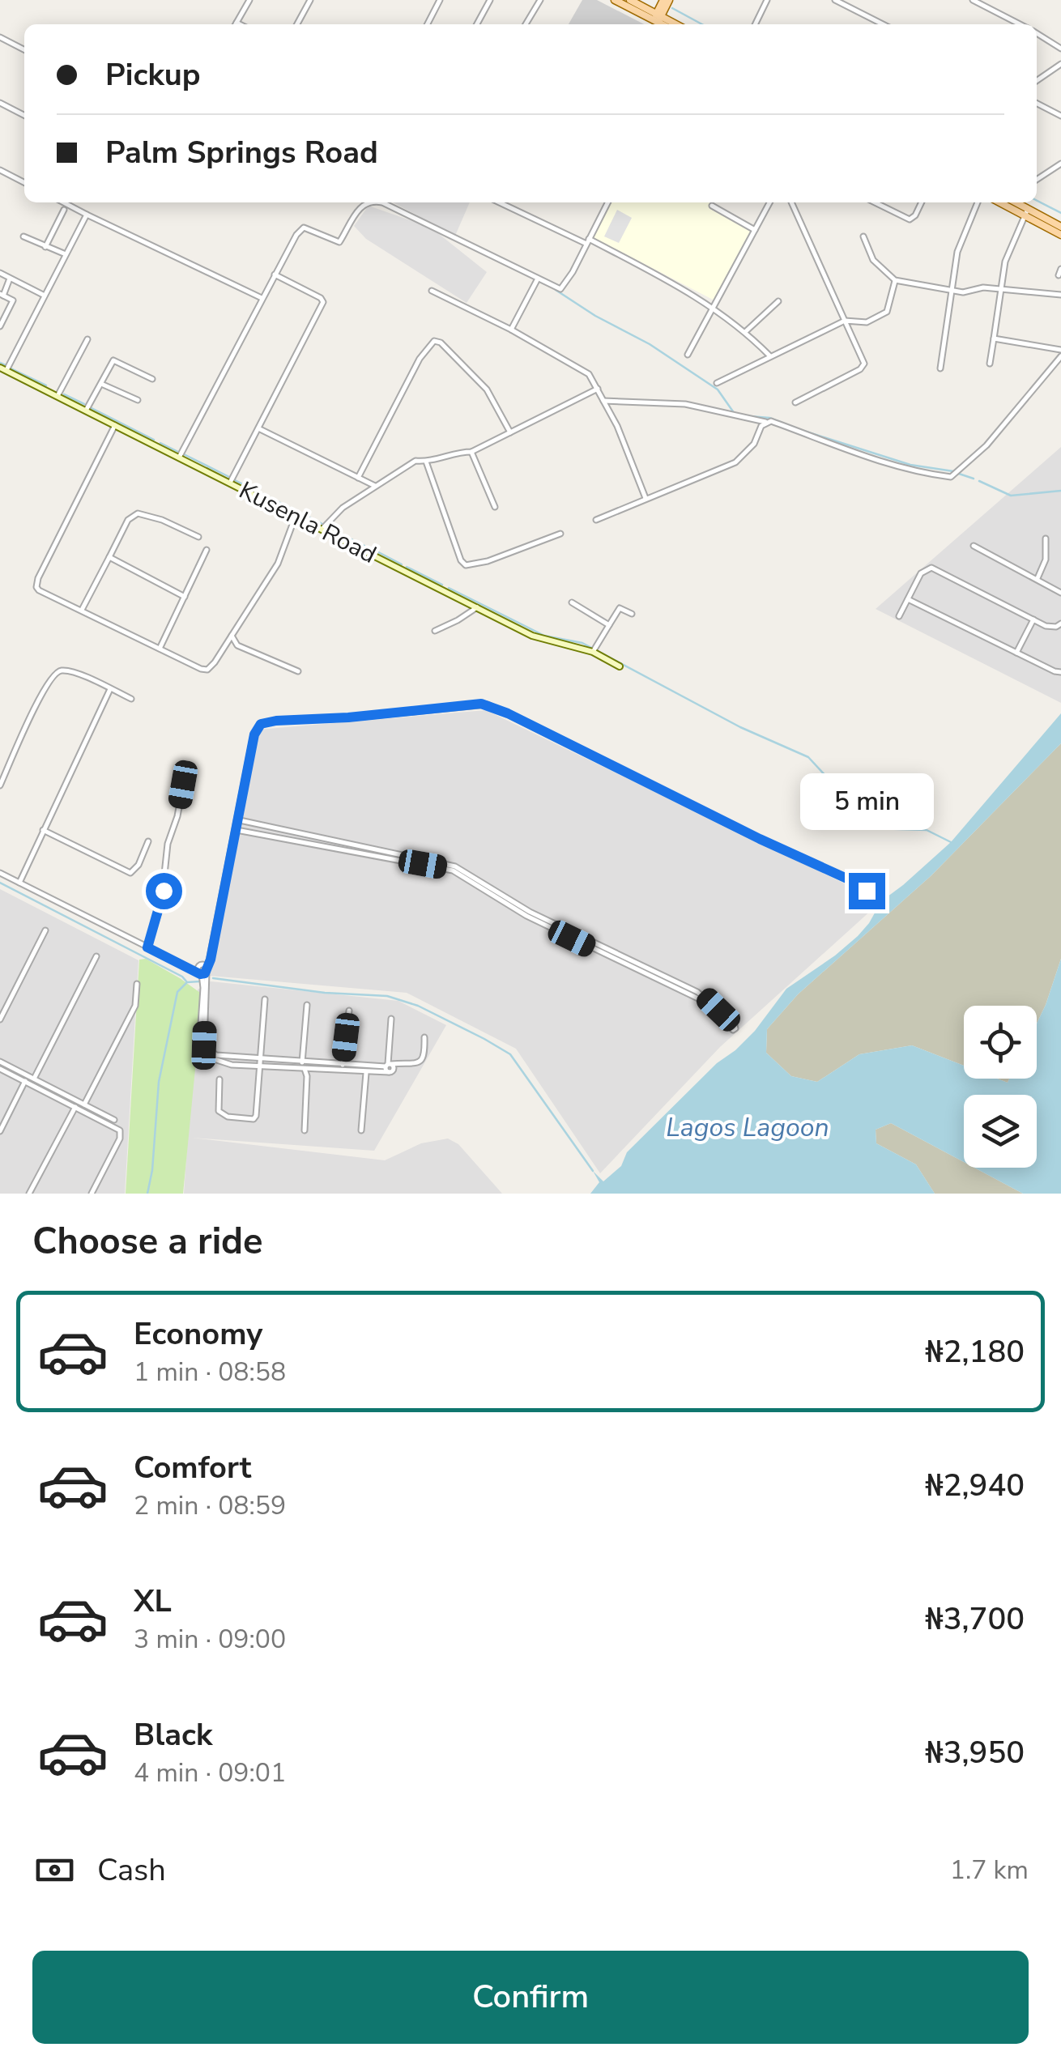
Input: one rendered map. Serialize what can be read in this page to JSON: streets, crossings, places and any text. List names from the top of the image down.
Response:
{
  "streets": {
    "main road": ["Kusenla Road"]
  },
  "water": ["Lagos Lagoon"],
  "page": {
    "banner": ["Pickup", "Palm Springs Road"],
    "bubble": "5 min",
    "heading": "Choose a ride",
    "list": [
      {
        "name": "Economy",
        "note": "1 min · 08:58",
        "value": "₦2,180"
      },
      {
        "name": "Comfort",
        "note": "2 min · 08:59",
        "value": "₦2,940"
      },
      {
        "name": "XL",
        "note": "3 min · 09:00",
        "value": "₦3,700"
      },
      {
        "name": "Black",
        "note": "4 min · 09:01",
        "value": "₦3,950"
      }
    ],
    "pay": ["Cash", "1.7 km"],
    "buttons": "Confirm"
  }
}
